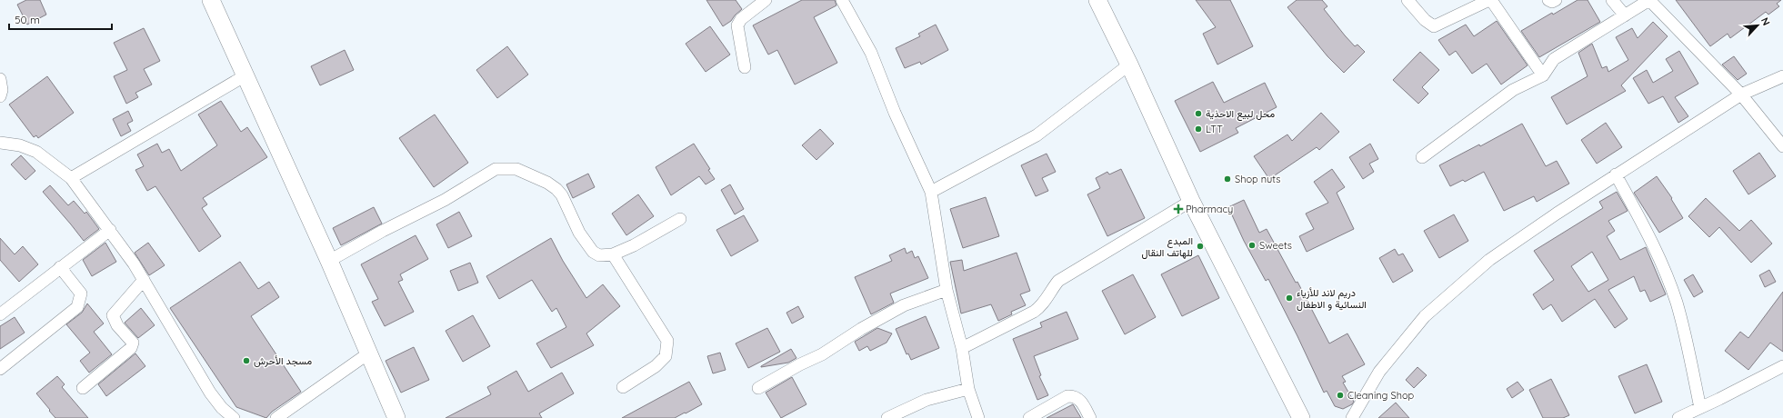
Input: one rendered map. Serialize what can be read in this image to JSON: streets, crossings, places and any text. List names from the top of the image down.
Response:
{
  "places": {
    "other": [
      "محل لبيع الاحذية",
      "LTT",
      "Shop nuts",
      "Sweets",
      "المبدع للهاتف النقال",
      "دريم لاند للأزياء النسائية و الاطفال",
      "مسجد الأحرش",
      "Cleaning Shop"
    ],
    "health": ["Pharmacy"]
  },
  "scale_bar": "50 m",
  "north": "top right"
}
